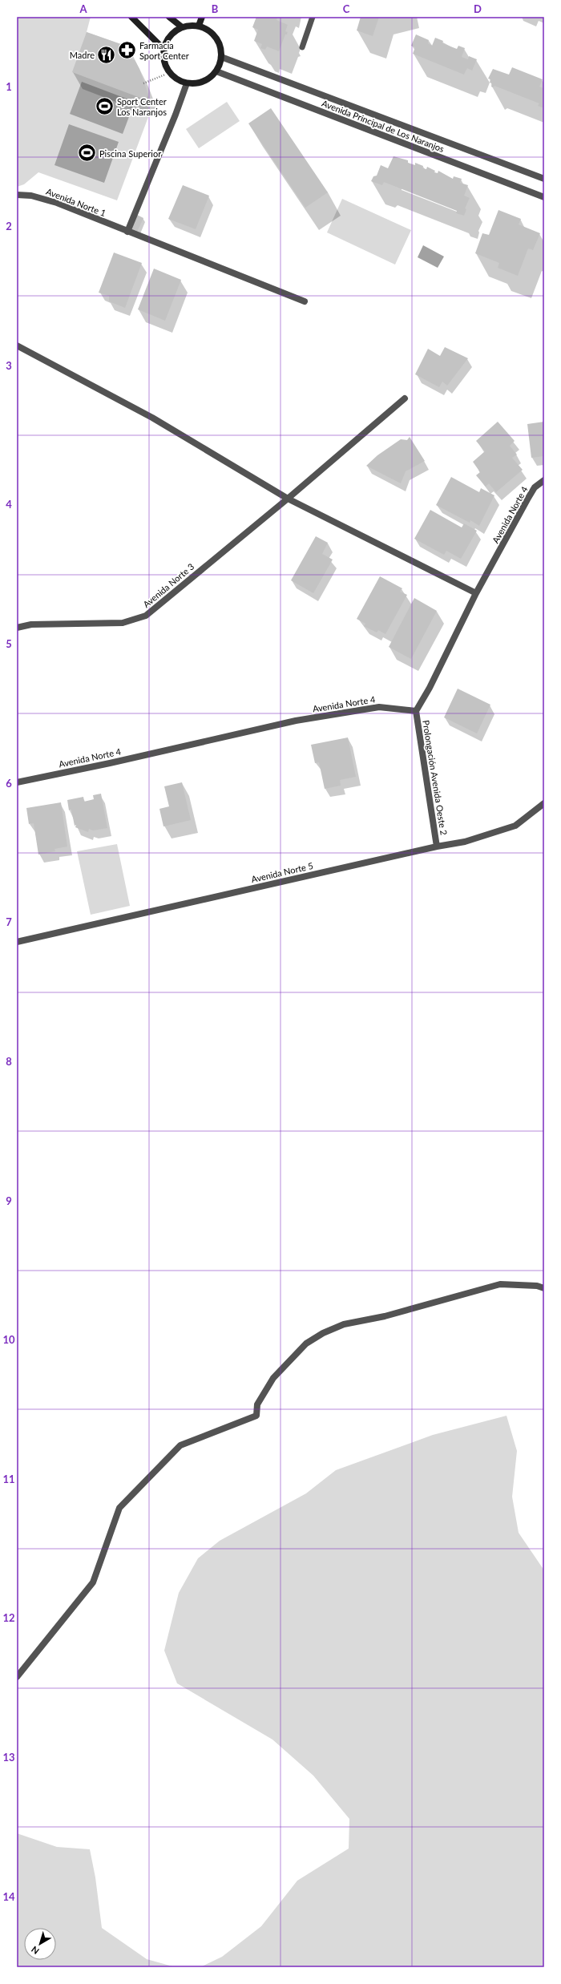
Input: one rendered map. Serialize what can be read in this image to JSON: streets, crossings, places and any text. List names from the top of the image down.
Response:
{
  "streets": {
    "street": [
      "Avenida Principal de Los Naranjos",
      "Avenida Norte 1",
      "Avenida Norte 4",
      "Avenida Norte 3",
      "Prolongación Avenida Oeste 2",
      "Avenida Norte 5"
    ]
  },
  "crossings": [
    ["Avenida Norte 4", "Prolongación Avenida Oeste 2"],
    ["Prolongación Avenida Oeste 2", "Avenida Norte 5"]
  ],
  "places": {
    "pharmacy": ["Farmacia Sport Center"],
    "restaurant": ["Madre"],
    "sports": ["Sport Center Los Naranjos", "Piscina Superior"]
  },
  "north": "bottom left",
  "grid": {
    "columns": [
      "A",
      "B",
      "C",
      "D"
    ],
    "rows": [
      "1",
      "2",
      "3",
      "4",
      "5",
      "6",
      "7",
      "8",
      "9",
      "10",
      "11",
      "12",
      "13",
      "14"
    ]
  }
}
